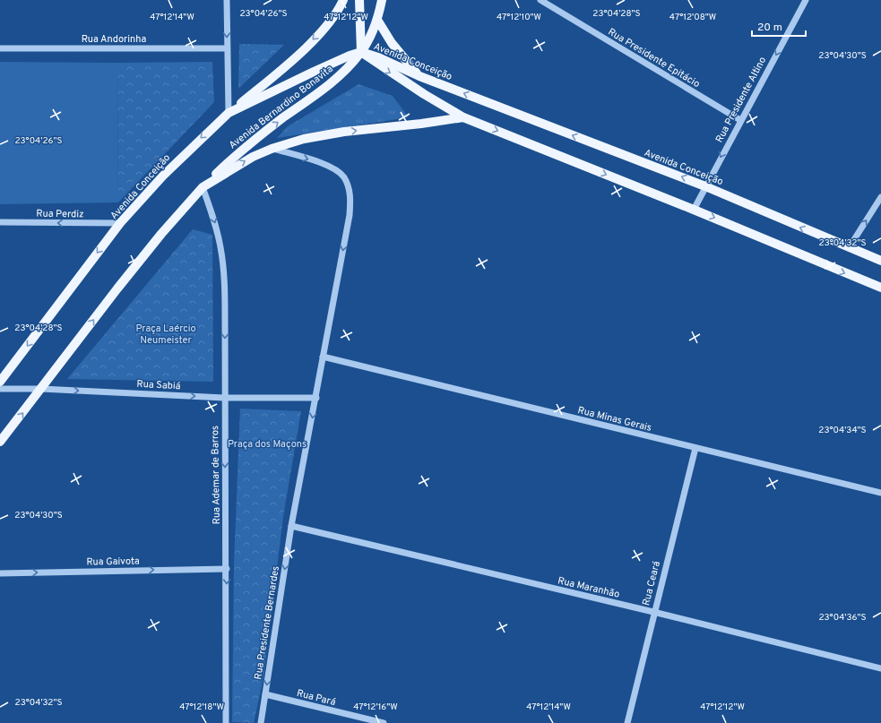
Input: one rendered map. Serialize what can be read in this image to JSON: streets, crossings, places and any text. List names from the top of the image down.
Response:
{
  "streets": {
    "main road": ["Avenida Conceição", "Avenida Bernardino Bonavita"],
    "street": [
      "Rua Andorinha",
      "Rua Presidente Epitácio",
      "Rua Presidente Altino",
      "Rua Perdiz",
      "Rua Sabiá",
      "Rua Minas Gerais",
      "Rua Ademar de Barros",
      "Rua Gaivota",
      "Rua Ceará",
      "Rua Maranhão",
      "Rua Presidente Bernardes",
      "Rua Pará"
    ]
  },
  "crossings": [
    ["Rua Presidente Epitácio", "Rua Presidente Altino"],
    ["Avenida Conceição", "Rua Presidente Altino"],
    ["Avenida Conceição", "Avenida Bernardino Bonavita"],
    ["Avenida Conceição", "Rua Perdiz"],
    ["Avenida Bernardino Bonavita", "Rua Ademar de Barros"],
    ["Rua Sabiá", "Rua Ademar de Barros"],
    ["Rua Sabiá", "Rua Presidente Bernardes"],
    ["Rua Minas Gerais", "Rua Ceará"],
    ["Rua Minas Gerais", "Rua Presidente Bernardes"],
    ["Rua Ademar de Barros", "Rua Gaivota"],
    ["Rua Ceará", "Rua Maranhão"],
    ["Rua Maranhão", "Rua Presidente Bernardes"],
    ["Rua Presidente Bernardes", "Rua Pará"]
  ],
  "one_way": [
    "Avenida Conceição",
    "Rua Presidente Altino",
    "Rua Perdiz",
    "Rua Sabiá",
    "Rua Ademar de Barros",
    "Rua Gaivota",
    "Rua Presidente Bernardes"
  ],
  "parks": ["Praça Laércio Neumeister", "Praça dos Maçons"],
  "scale_bar": "20 m",
  "coordinates": [
    "23°04'26\"S",
    "23°04'28\"S",
    "47°12'14\"W",
    "47°12'12\"W",
    "47°12'10\"W",
    "47°12'08\"W",
    "23°04'30\"S",
    "23°04'32\"S",
    "23°04'34\"S",
    "23°04'36\"S",
    "47°12'18\"W",
    "47°12'16\"W"
  ]
}
